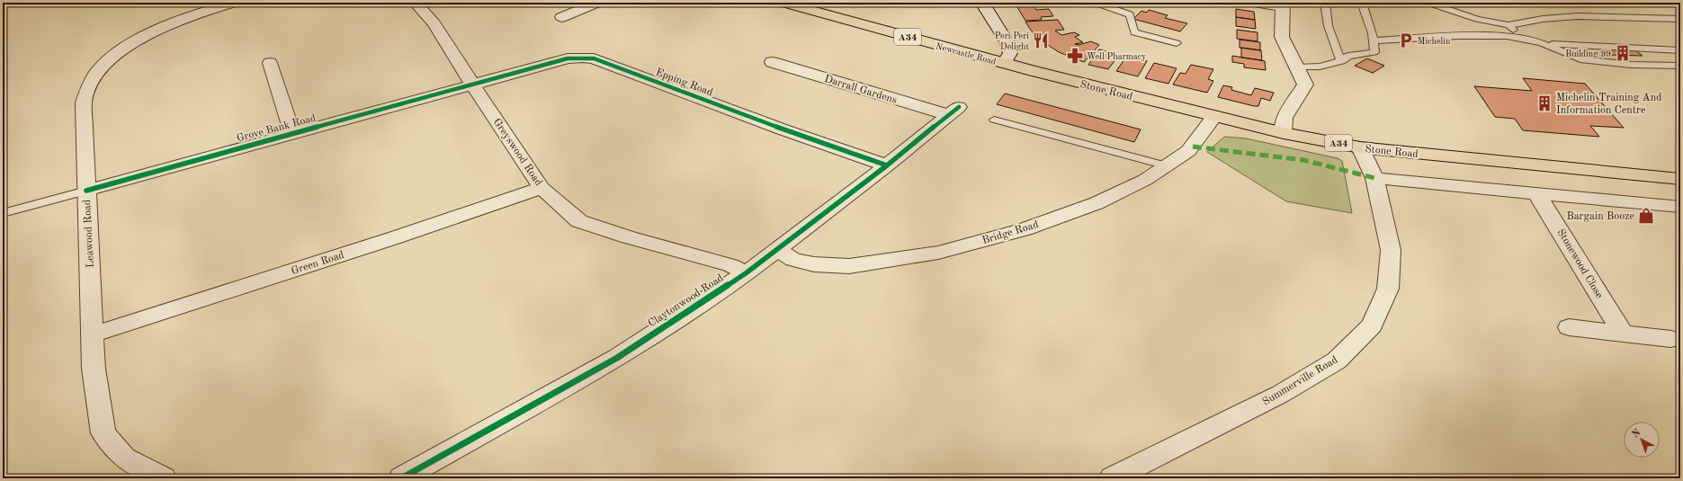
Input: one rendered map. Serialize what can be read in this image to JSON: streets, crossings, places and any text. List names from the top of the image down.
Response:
{
  "streets": {
    "highway": ["A34", "Newcastle Road", "Stone Road"],
    "street": [
      "Epping Road",
      "Darrall Gardens",
      "Grove Bank Road",
      "Greyswood Road",
      "Bridge Road",
      "Leawood Road",
      "Green Road",
      "Stonewood Close",
      "Claytonwood Road",
      "Summerville Road"
    ]
  },
  "crossings": [
    ["Newcastle Road", "Stone Road"],
    ["Epping Road", "Grove Bank Road"],
    ["Epping Road", "Greyswood Road"],
    ["Epping Road", "Claytonwood Road"],
    ["Darrall Gardens", "Claytonwood Road"],
    ["Stone Road", "Bridge Road"],
    ["Stone Road", "Summerville Road"],
    ["Grove Bank Road", "Greyswood Road"],
    ["Grove Bank Road", "Leawood Road"],
    ["Greyswood Road", "Green Road"],
    ["Greyswood Road", "Claytonwood Road"],
    ["Bridge Road", "Claytonwood Road"],
    ["Leawood Road", "Green Road"]
  ],
  "places": {
    "restaurant": ["Peri Peri Delight"],
    "parking": ["Michelin"],
    "building": ["Building 99", "Michelin Training And Information Centre"],
    "pharmacy": ["Well Pharmacy"],
    "shop": ["Bargain Booze"]
  },
  "north": "top left"
}
